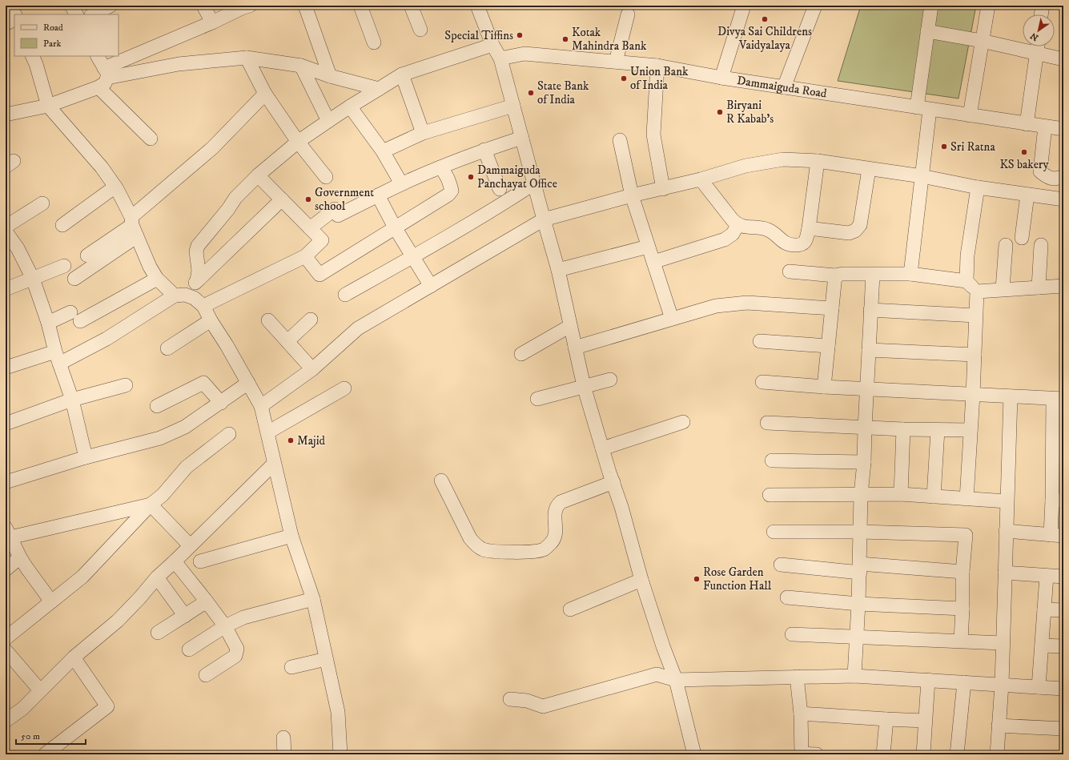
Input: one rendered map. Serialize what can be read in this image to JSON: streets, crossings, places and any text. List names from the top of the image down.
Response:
{
  "streets": {
    "street": ["Dammaiguda Road"]
  },
  "places": [
    "Divya Sai Childrens Vaidyalaya",
    "Special Tiffins",
    "Kotak Mahindra Bank",
    "Union Bank of India",
    "State Bank of India",
    "Biryani R Kabab's",
    "Sri Ratna",
    "KS bakery",
    "Dammaiguda Panchayat Office",
    "Government school",
    "Majid",
    "Rose Garden Function Hall"
  ],
  "legend": ["Road", "Park"],
  "scale_bar": "50 m",
  "north": "bottom left"
}
